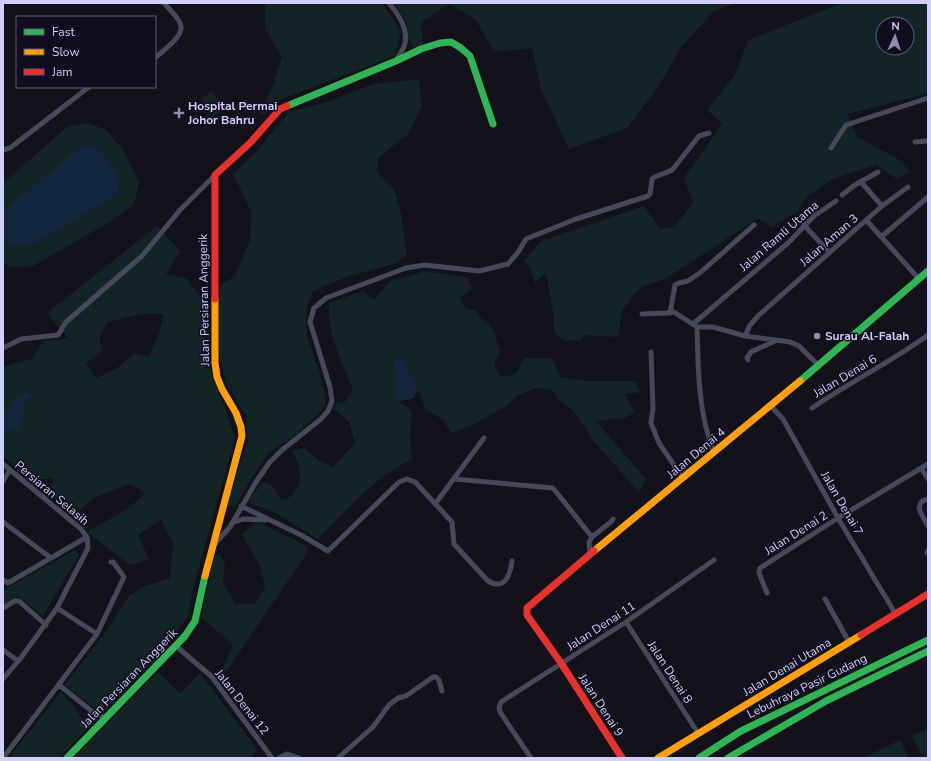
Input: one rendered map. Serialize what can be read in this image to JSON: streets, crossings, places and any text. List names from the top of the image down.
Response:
{
  "streets": {
    "main road": [
      "Jalan Persiaran Anggerik",
      "Jalan Denai 4",
      "Jalan Denai Utama",
      "Lebuhraya Pasir Gudang",
      "Jalan Denai 9"
    ],
    "street": [
      "Jalan Ramli Utama",
      "Jalan Aman 3",
      "Jalan Denai 6",
      "Persiaran Selasih",
      "Jalan Denai 7",
      "Jalan Denai 2",
      "Jalan Denai 11",
      "Jalan Denai 8",
      "Jalan Denai 12"
    ]
  },
  "crossings": [
    ["Jalan Persiaran Anggerik", "Jalan Denai 12"],
    ["Jalan Denai 4", "Jalan Denai 7"],
    ["Jalan Denai 4", "Jalan Denai 11"],
    ["Jalan Denai 4", "Jalan Denai 9"],
    ["Jalan Denai 7", "Jalan Denai 2"],
    ["Jalan Denai 7", "Jalan Denai Utama"],
    ["Jalan Denai 11", "Jalan Denai 8"],
    ["Jalan Denai 11", "Jalan Denai 9"],
    ["Jalan Denai Utama", "Jalan Denai 8"]
  ],
  "places": {
    "health": ["Hospital Permai Johor Bahru"],
    "other": ["Surau Al-Falah"]
  },
  "legend": ["Fast", "Slow", "Jam"],
  "north": "top"
}
